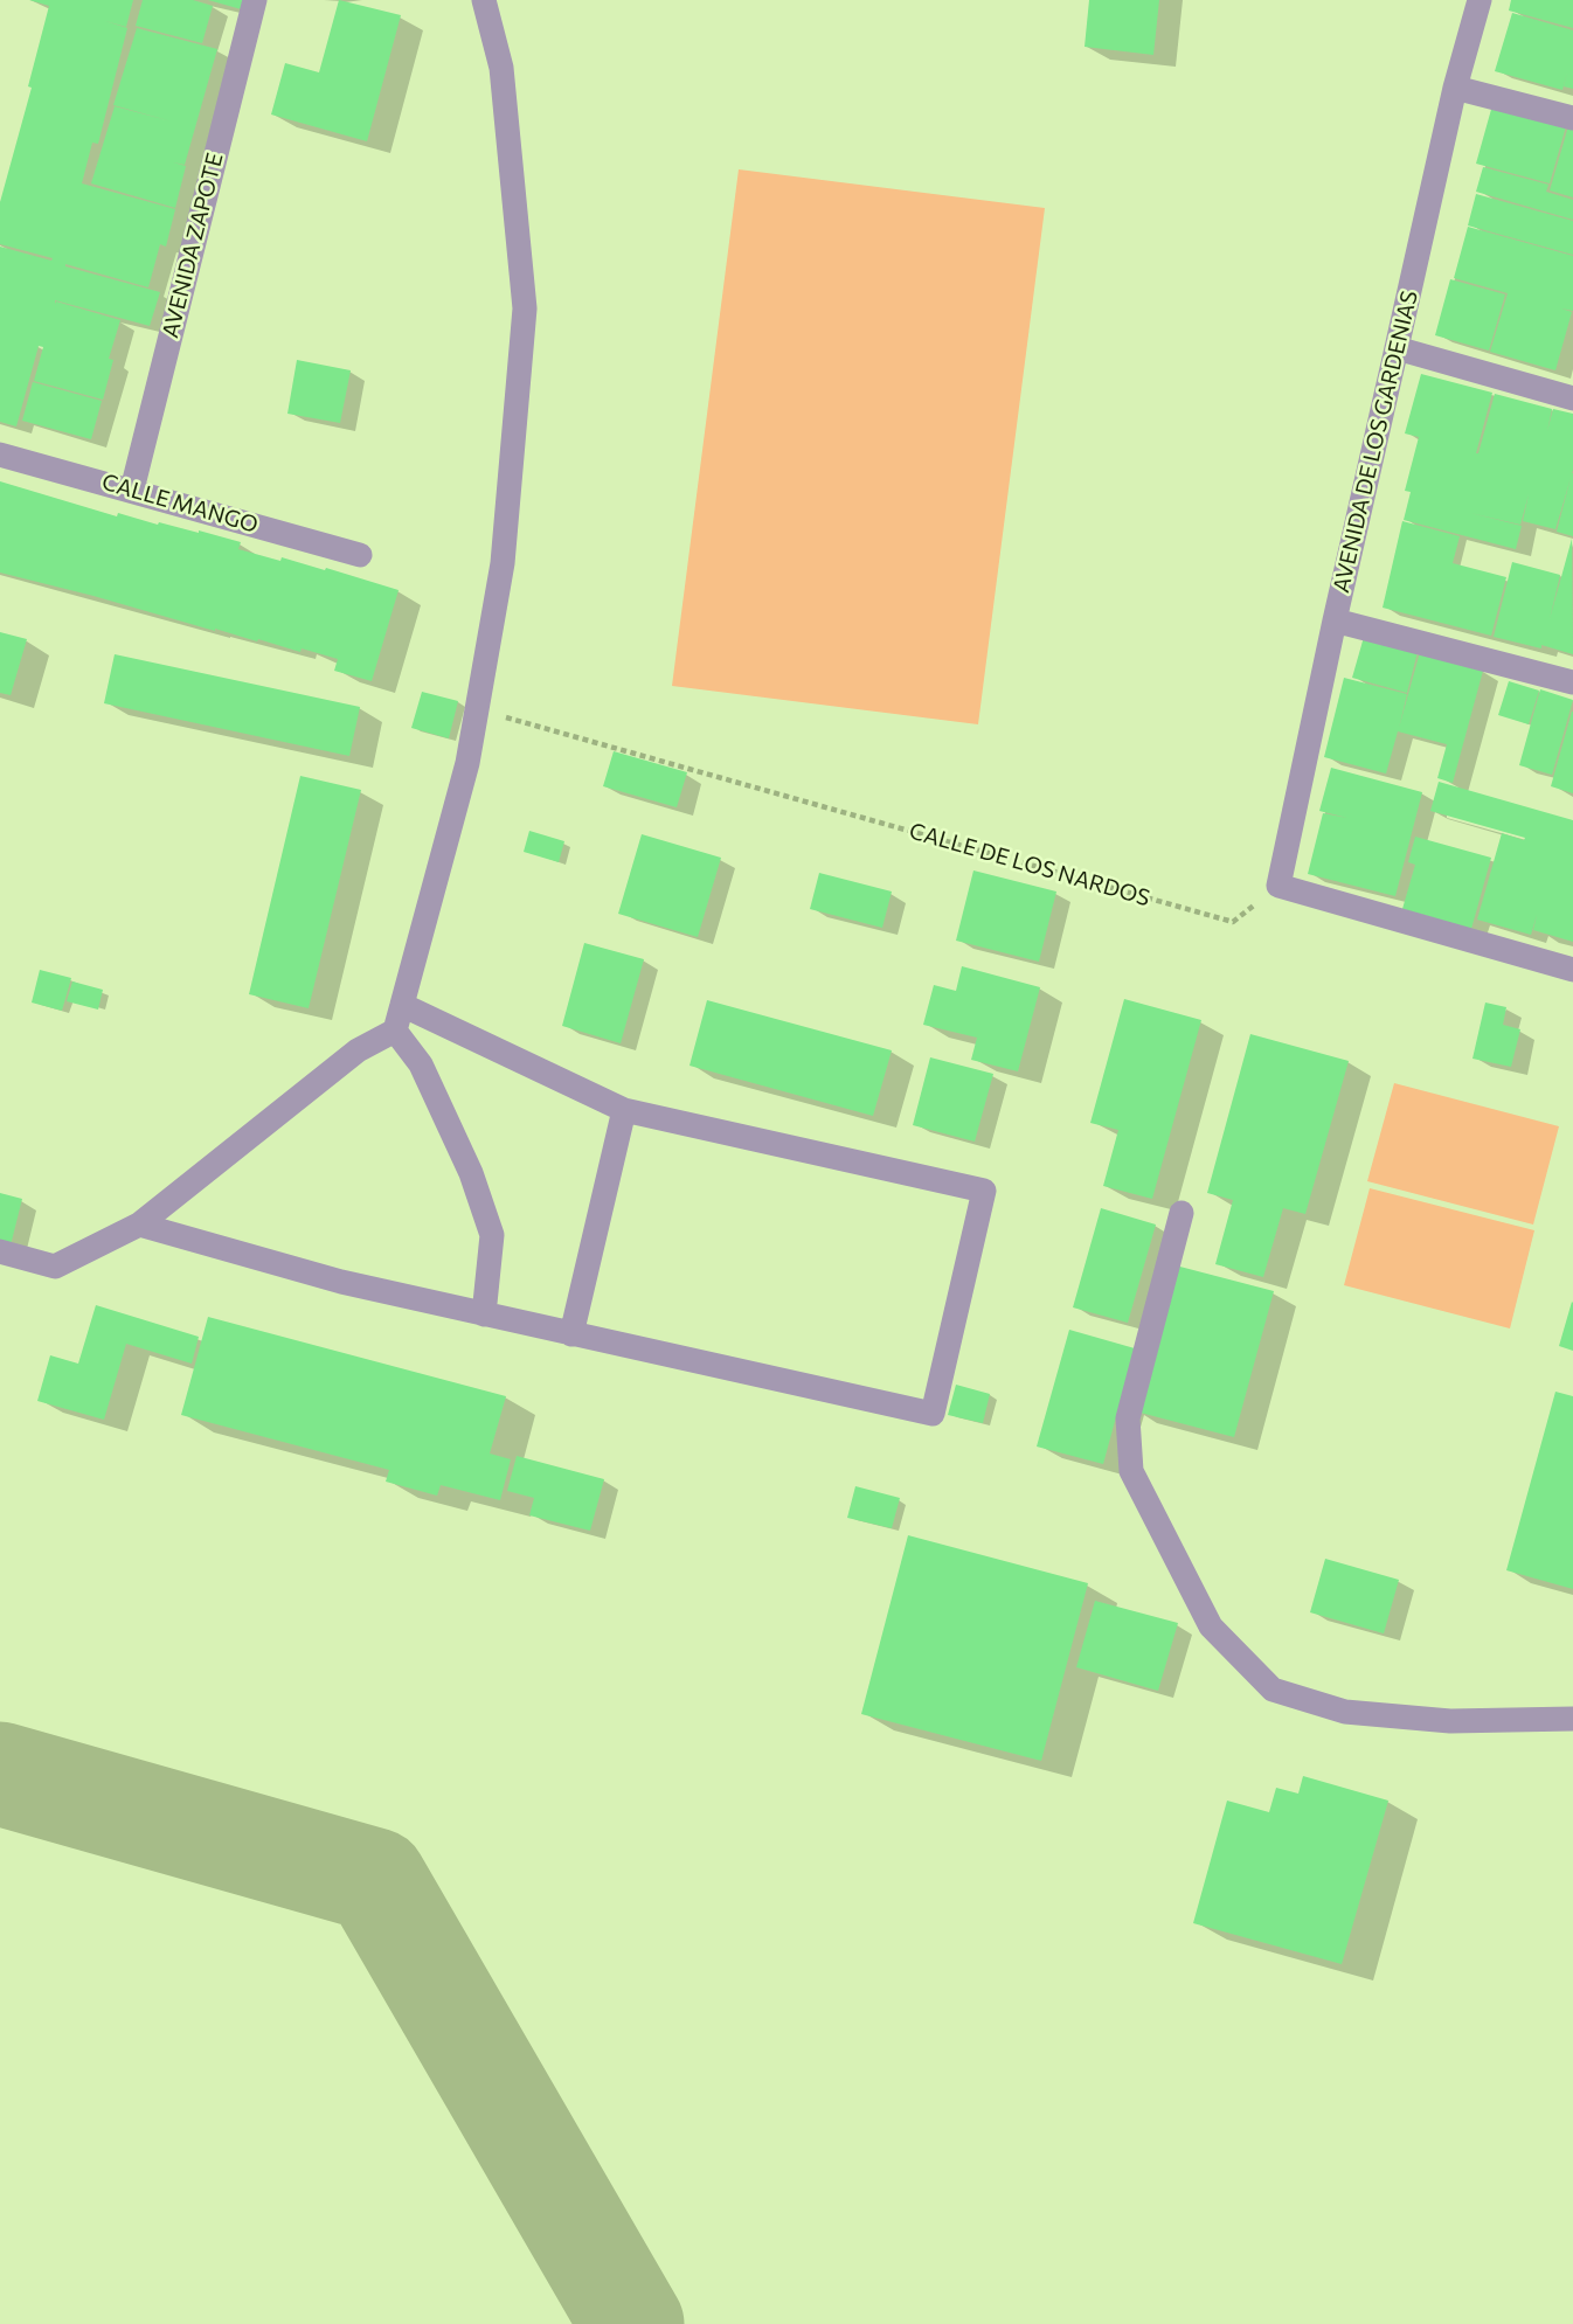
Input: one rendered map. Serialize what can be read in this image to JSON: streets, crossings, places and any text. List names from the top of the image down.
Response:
{
  "streets": {
    "street": ["AVENIDA ZAPOTE", "AVENIDA DE LOS GARDENIAS", "CALLE MANGO"],
    "path": ["CALLE DE LOS NARDOS"]
  },
  "crossings": [
    ["AVENIDA ZAPOTE", "CALLE MANGO"],
    ["AVENIDA DE LOS GARDENIAS", "CALLE DE LOS NARDOS"]
  ]
}
